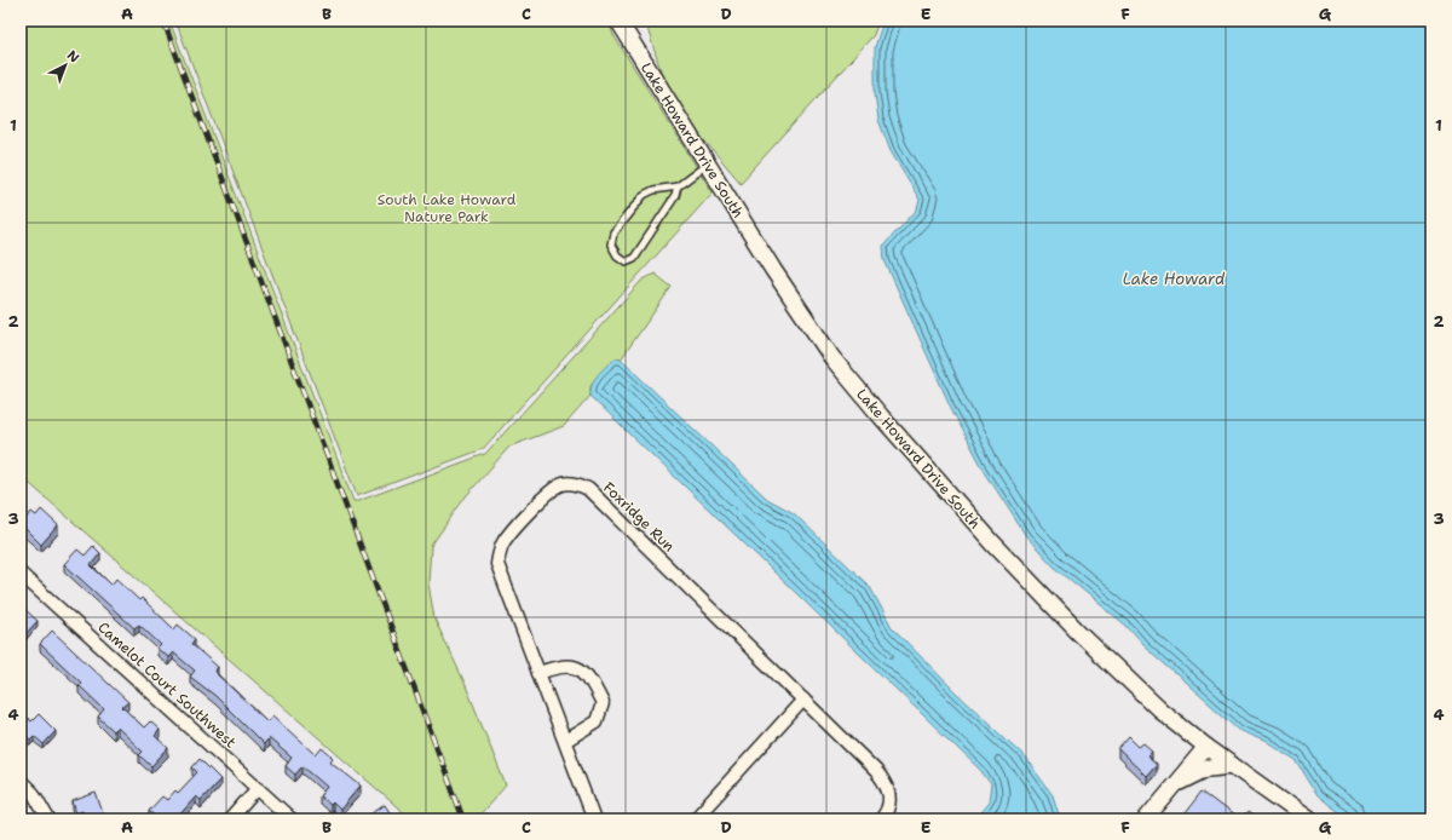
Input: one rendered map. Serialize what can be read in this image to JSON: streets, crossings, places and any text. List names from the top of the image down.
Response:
{
  "streets": {
    "street": ["Lake Howard Drive South", "Foxridge Run", "Camelot Court Southwest"]
  },
  "water": ["Lake Howard"],
  "parks": ["South Lake Howard Nature Park"],
  "north": "top right",
  "grid": {
    "columns": [
      "A",
      "B",
      "C",
      "D",
      "E",
      "F",
      "G"
    ],
    "rows": [
      "1",
      "2",
      "3",
      "4"
    ]
  }
}
